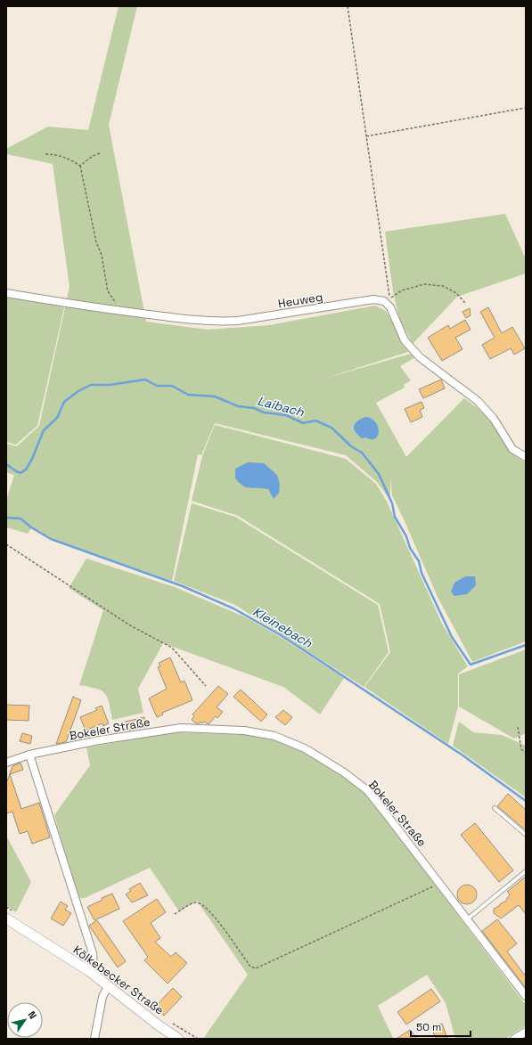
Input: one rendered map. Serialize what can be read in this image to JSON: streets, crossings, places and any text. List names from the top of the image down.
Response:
{
  "streets": {
    "main road": ["Kölkebecker Straße"],
    "street": ["Heuweg", "Bokeler Straße"]
  },
  "water": ["Laibach", "Kleinebach"],
  "scale_bar": "50 m",
  "north": "top right"
}
